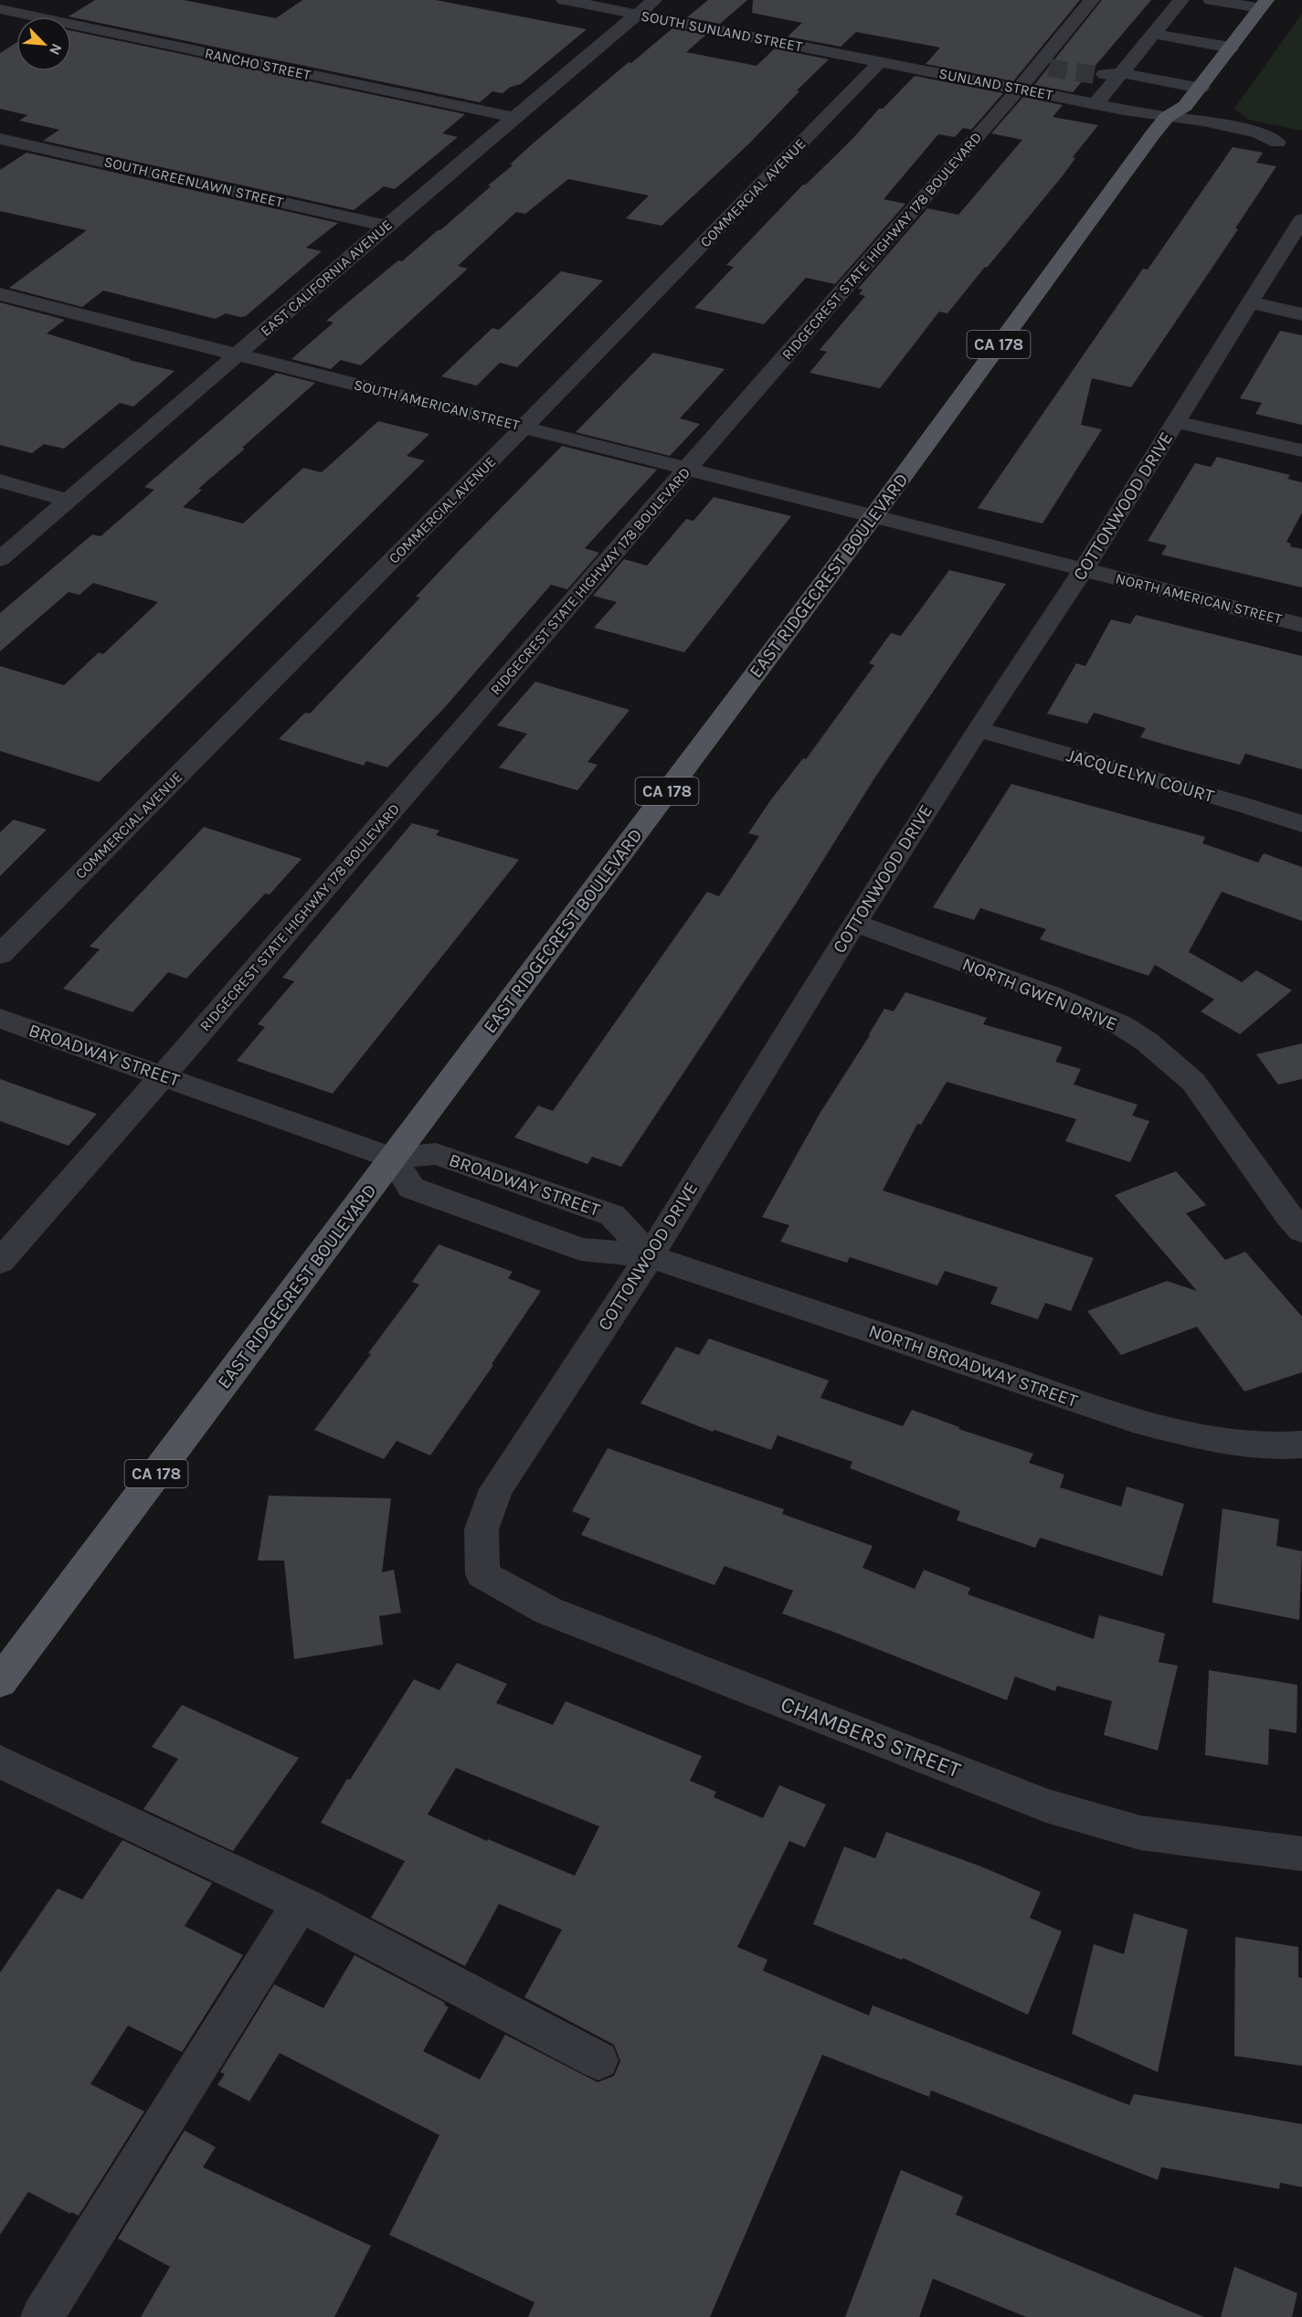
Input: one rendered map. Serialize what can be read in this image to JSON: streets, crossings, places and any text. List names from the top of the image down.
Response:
{
  "streets": {
    "main road": ["CA 178", "EAST RIDGECREST BOULEVARD"],
    "street": [
      "SOUTH SUNLAND STREET",
      "RANCHO STREET",
      "SUNLAND STREET",
      "SOUTH GREENLAWN STREET",
      "COMMERCIAL AVENUE",
      "RIDGECREST STATE HIGHWAY 178 BOULEVARD",
      "EAST CALIFORNIA AVENUE",
      "SOUTH AMERICAN STREET",
      "COTTONWOOD DRIVE",
      "NORTH AMERICAN STREET",
      "JACQUELYN COURT",
      "NORTH GWEN DRIVE",
      "BROADWAY STREET",
      "NORTH BROADWAY STREET",
      "CHAMBERS STREET"
    ]
  },
  "crossings": [
    ["SOUTH SUNLAND STREET", "SUNLAND STREET"],
    ["SOUTH SUNLAND STREET", "COMMERCIAL AVENUE"],
    ["SOUTH SUNLAND STREET", "EAST CALIFORNIA AVENUE"],
    ["RANCHO STREET", "EAST CALIFORNIA AVENUE"],
    ["SUNLAND STREET", "COMMERCIAL AVENUE"],
    ["SUNLAND STREET", "RIDGECREST STATE HIGHWAY 178 BOULEVARD"],
    ["SUNLAND STREET", "EAST RIDGECREST BOULEVARD"],
    ["SOUTH GREENLAWN STREET", "EAST CALIFORNIA AVENUE"],
    ["COMMERCIAL AVENUE", "SOUTH AMERICAN STREET"],
    ["RIDGECREST STATE HIGHWAY 178 BOULEVARD", "SOUTH AMERICAN STREET"],
    ["RIDGECREST STATE HIGHWAY 178 BOULEVARD", "BROADWAY STREET"],
    ["EAST CALIFORNIA AVENUE", "SOUTH AMERICAN STREET"],
    ["SOUTH AMERICAN STREET", "EAST RIDGECREST BOULEVARD"],
    ["SOUTH AMERICAN STREET", "NORTH AMERICAN STREET"],
    ["COTTONWOOD DRIVE", "NORTH AMERICAN STREET"],
    ["COTTONWOOD DRIVE", "JACQUELYN COURT"],
    ["COTTONWOOD DRIVE", "NORTH GWEN DRIVE"],
    ["COTTONWOOD DRIVE", "BROADWAY STREET"],
    ["COTTONWOOD DRIVE", "NORTH BROADWAY STREET"],
    ["COTTONWOOD DRIVE", "CHAMBERS STREET"],
    ["EAST RIDGECREST BOULEVARD", "NORTH AMERICAN STREET"],
    ["EAST RIDGECREST BOULEVARD", "BROADWAY STREET"],
    ["BROADWAY STREET", "NORTH BROADWAY STREET"]
  ],
  "north": "bottom right"
}
